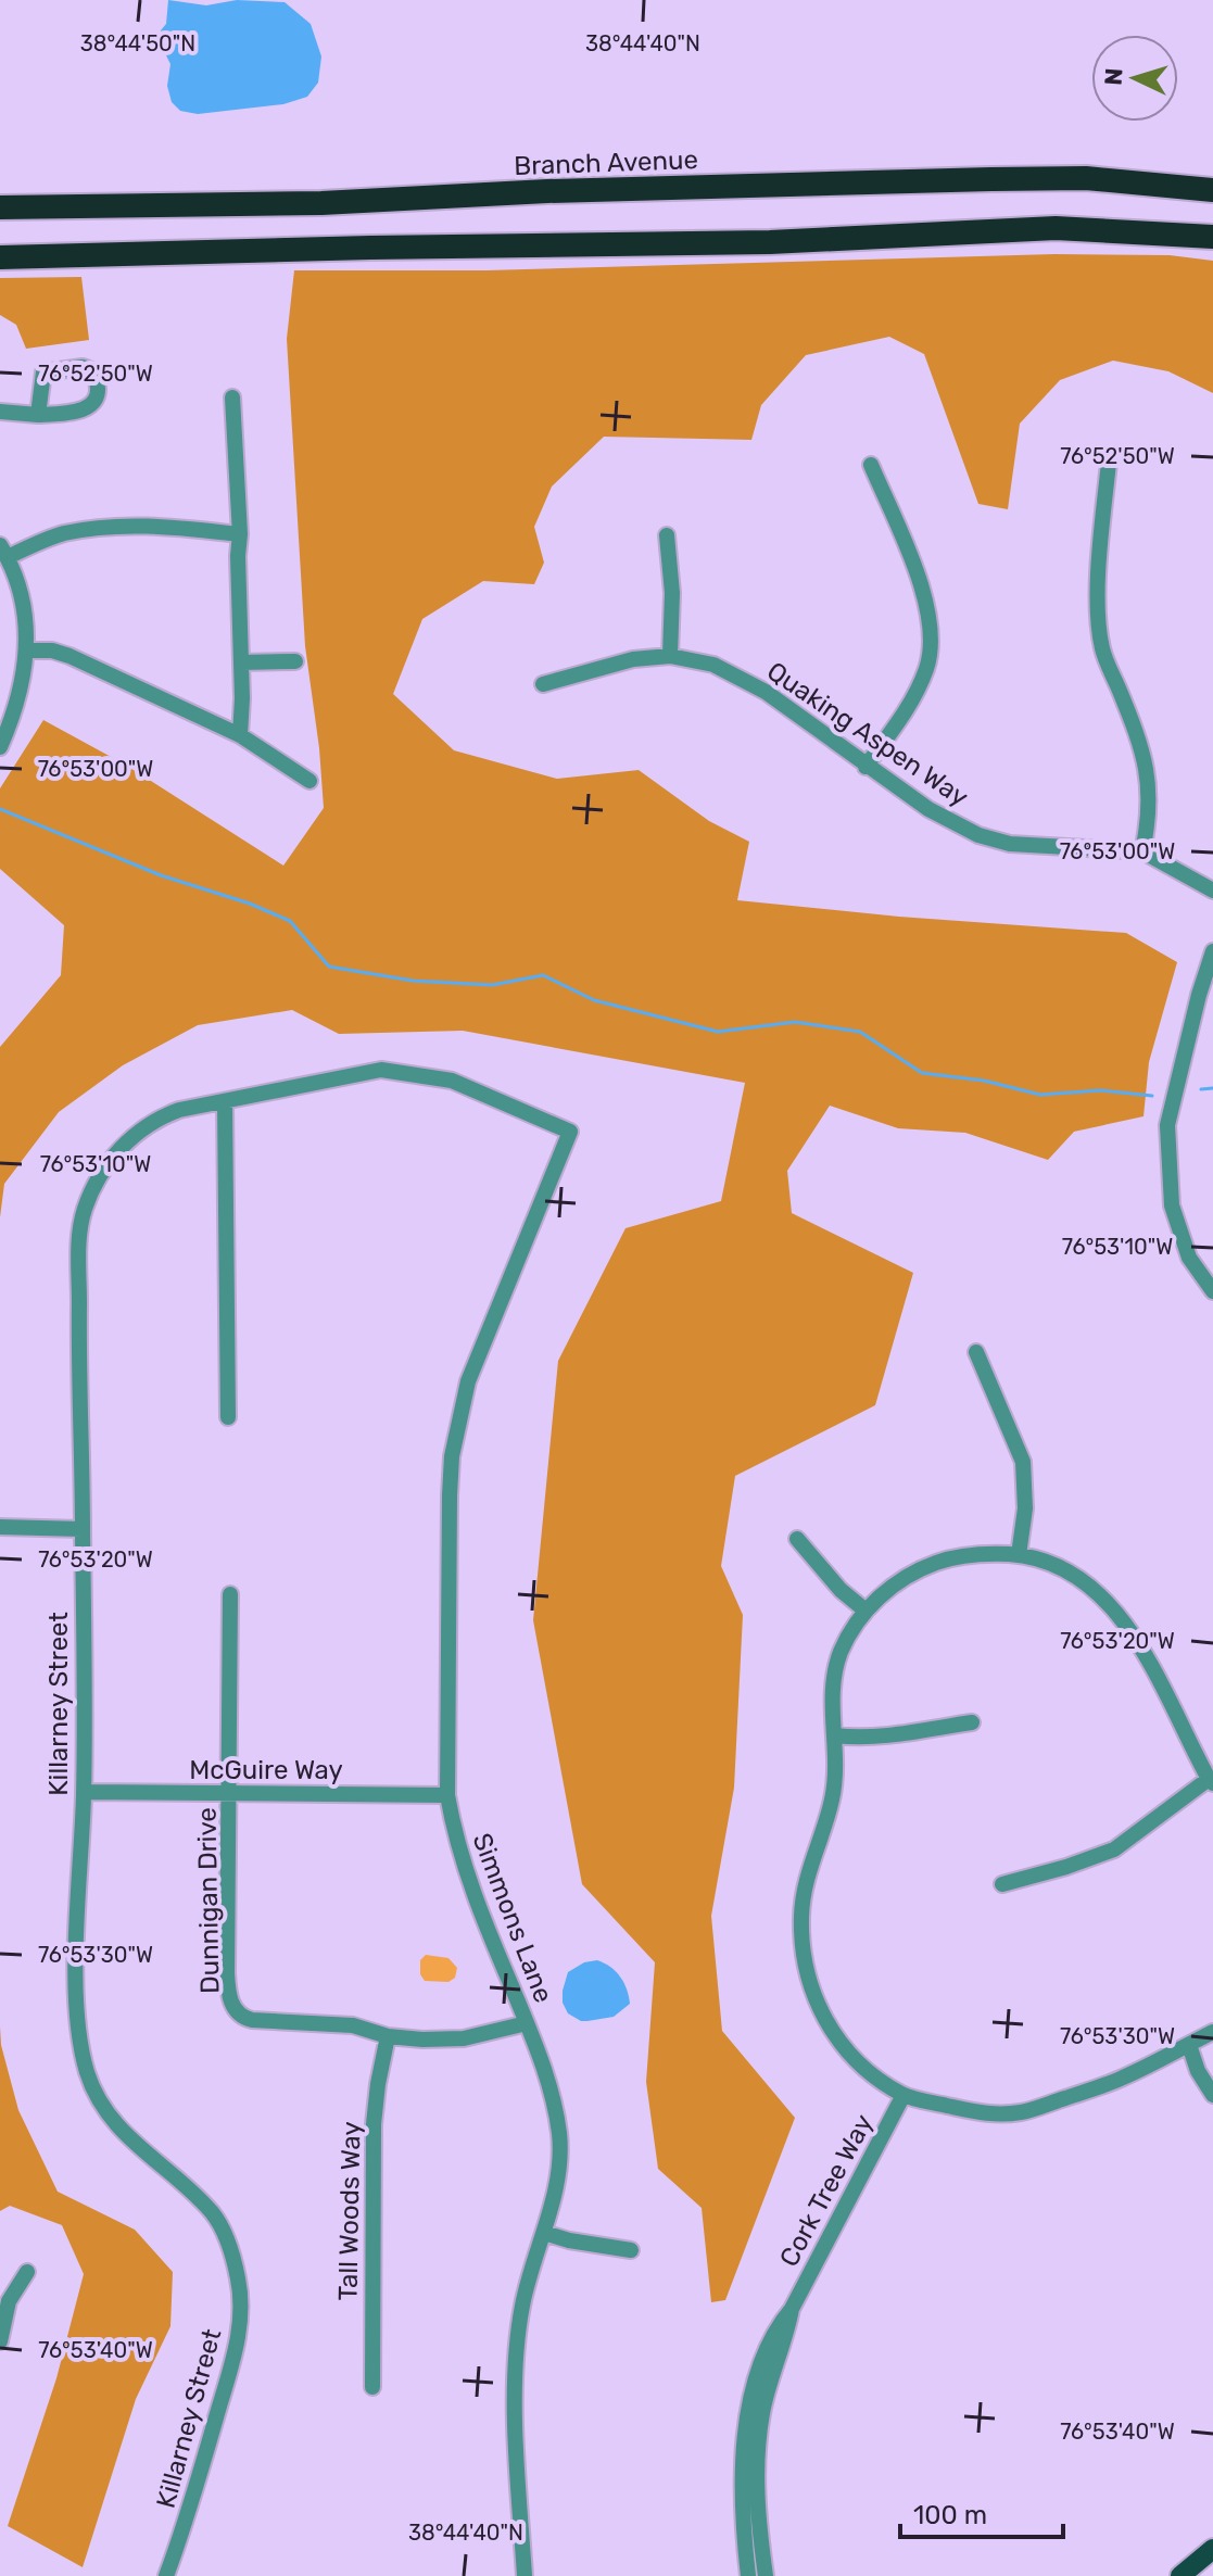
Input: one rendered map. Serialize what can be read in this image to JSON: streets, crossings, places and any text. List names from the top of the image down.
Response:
{
  "streets": {
    "highway": ["Branch Avenue"],
    "street": [
      "Quaking Aspen Way",
      "Killarney Street",
      "McGuire Way",
      "Dunnigan Drive",
      "Simmons Lane",
      "Cork Tree Way",
      "Tall Woods Way"
    ]
  },
  "crossings": [
    ["Killarney Street", "McGuire Way"],
    ["Killarney Street", "Simmons Lane"],
    ["McGuire Way", "Dunnigan Drive"],
    ["McGuire Way", "Simmons Lane"],
    ["Dunnigan Drive", "Simmons Lane"],
    ["Dunnigan Drive", "Tall Woods Way"]
  ],
  "scale_bar": "100 m",
  "north": "left",
  "coordinates": [
    "38°44'50\"N",
    "38°44'40\"N",
    "76°52'50\"W",
    "76°53'00\"W",
    "76°53'10\"W",
    "76°53'20\"W",
    "76°53'30\"W",
    "76°53'40\"W"
  ]
}
